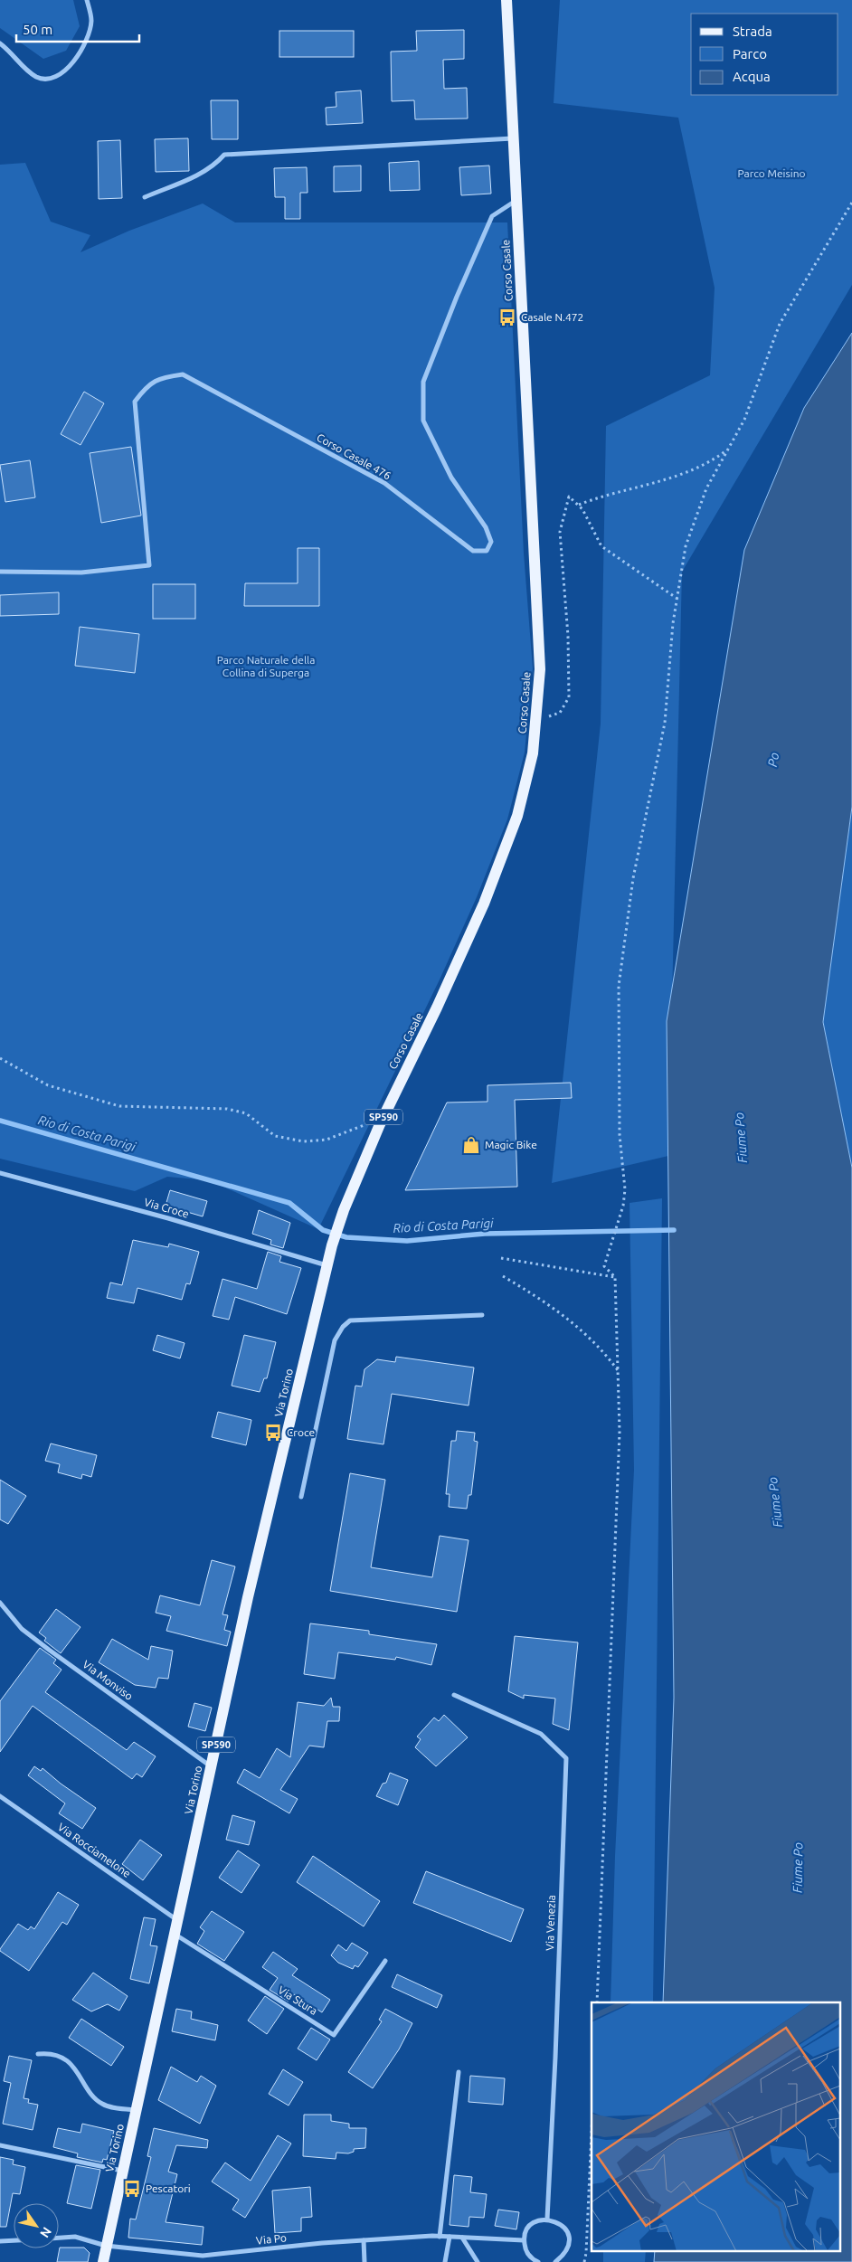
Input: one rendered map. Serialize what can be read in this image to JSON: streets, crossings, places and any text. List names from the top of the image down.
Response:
{
  "streets": {
    "main road": ["Corso Casale", "SP590", "Via Torino"],
    "street": [
      "Corso Casale 476",
      "Via Croce",
      "Via Monviso",
      "Via Rocciamelone",
      "Via Venezia",
      "Via Stura",
      "Via Po"
    ]
  },
  "crossings": [
    ["Corso Casale", "Corso Casale 476"],
    ["Corso Casale", "Via Torino"],
    ["Via Croce", "Via Torino"],
    ["Via Torino", "Via Monviso"],
    ["Via Torino", "Via Rocciamelone"],
    ["Via Torino", "Via Stura"],
    ["Via Torino", "Via Po"]
  ],
  "water": ["Po", "Rio di Costa Parigi", "Fiume Po"],
  "parks": ["Parco Meisino", "Parco Naturale della Collina di Superga"],
  "places": {
    "bus stop": ["Casale N.472", "Croce", "Pescatori"],
    "shop": ["Magic Bike"]
  },
  "legend": ["Strada", "Parco", "Acqua"],
  "scale_bar": "50 m",
  "north": "bottom right"
}
